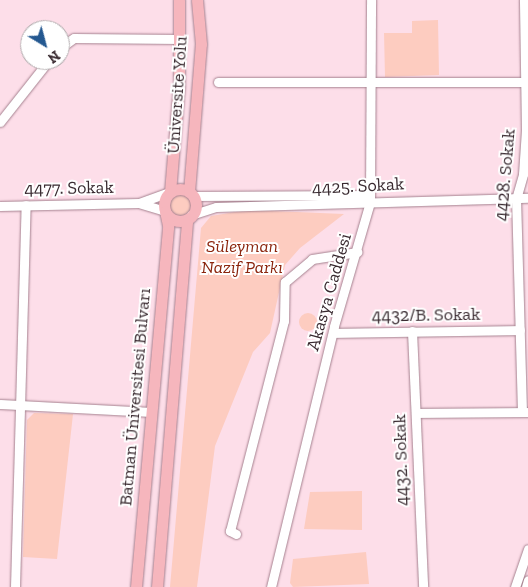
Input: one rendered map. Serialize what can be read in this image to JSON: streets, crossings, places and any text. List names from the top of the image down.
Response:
{
  "streets": {
    "main road": ["Üniversite Yolu", "Batman Üniversitesi Bulvarı"],
    "street": [
      "4428. Sokak",
      "4425. Sokak",
      "4477. Sokak",
      "Akasya Caddesi",
      "4432/B. Sokak",
      "4432. Sokak"
    ]
  },
  "crossings": [
    ["Üniversite Yolu", "4425. Sokak"],
    ["Üniversite Yolu", "Batman Üniversitesi Bulvarı"],
    ["4428. Sokak", "4425. Sokak"],
    ["4428. Sokak", "4432/B. Sokak"],
    ["4425. Sokak", "Akasya Caddesi"],
    ["4425. Sokak", "Batman Üniversitesi Bulvarı"],
    ["Akasya Caddesi", "4432/B. Sokak"],
    ["4432/B. Sokak", "4432. Sokak"]
  ],
  "parks": ["Süleyman Nazif Parkı"],
  "north": "bottom right"
}
